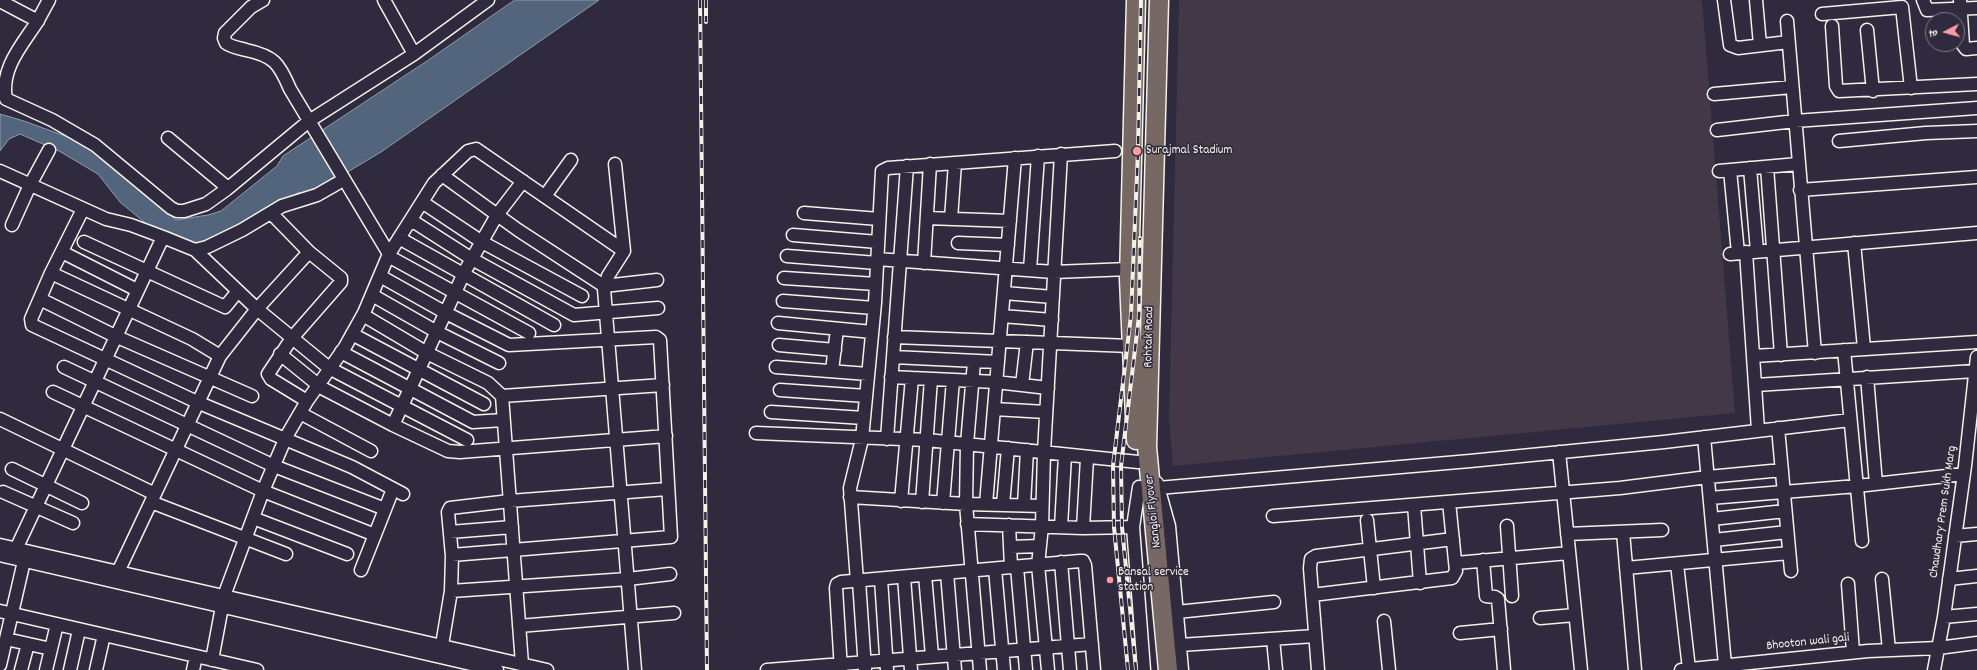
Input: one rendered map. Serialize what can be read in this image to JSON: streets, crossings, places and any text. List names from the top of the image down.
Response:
{
  "streets": {
    "highway": ["Rohtak Road", "Nangloi Flyover"],
    "street": ["Chaudhary Prem Sukh Marg", "Bhooton wali gali"]
  },
  "crossings": [
    ["Rohtak Road", "Nangloi Flyover"],
    ["Chaudhary Prem Sukh Marg", "Bhooton wali gali"]
  ],
  "places": ["Surajmal Stadium", "Bansal service station"],
  "north": "left"
}
